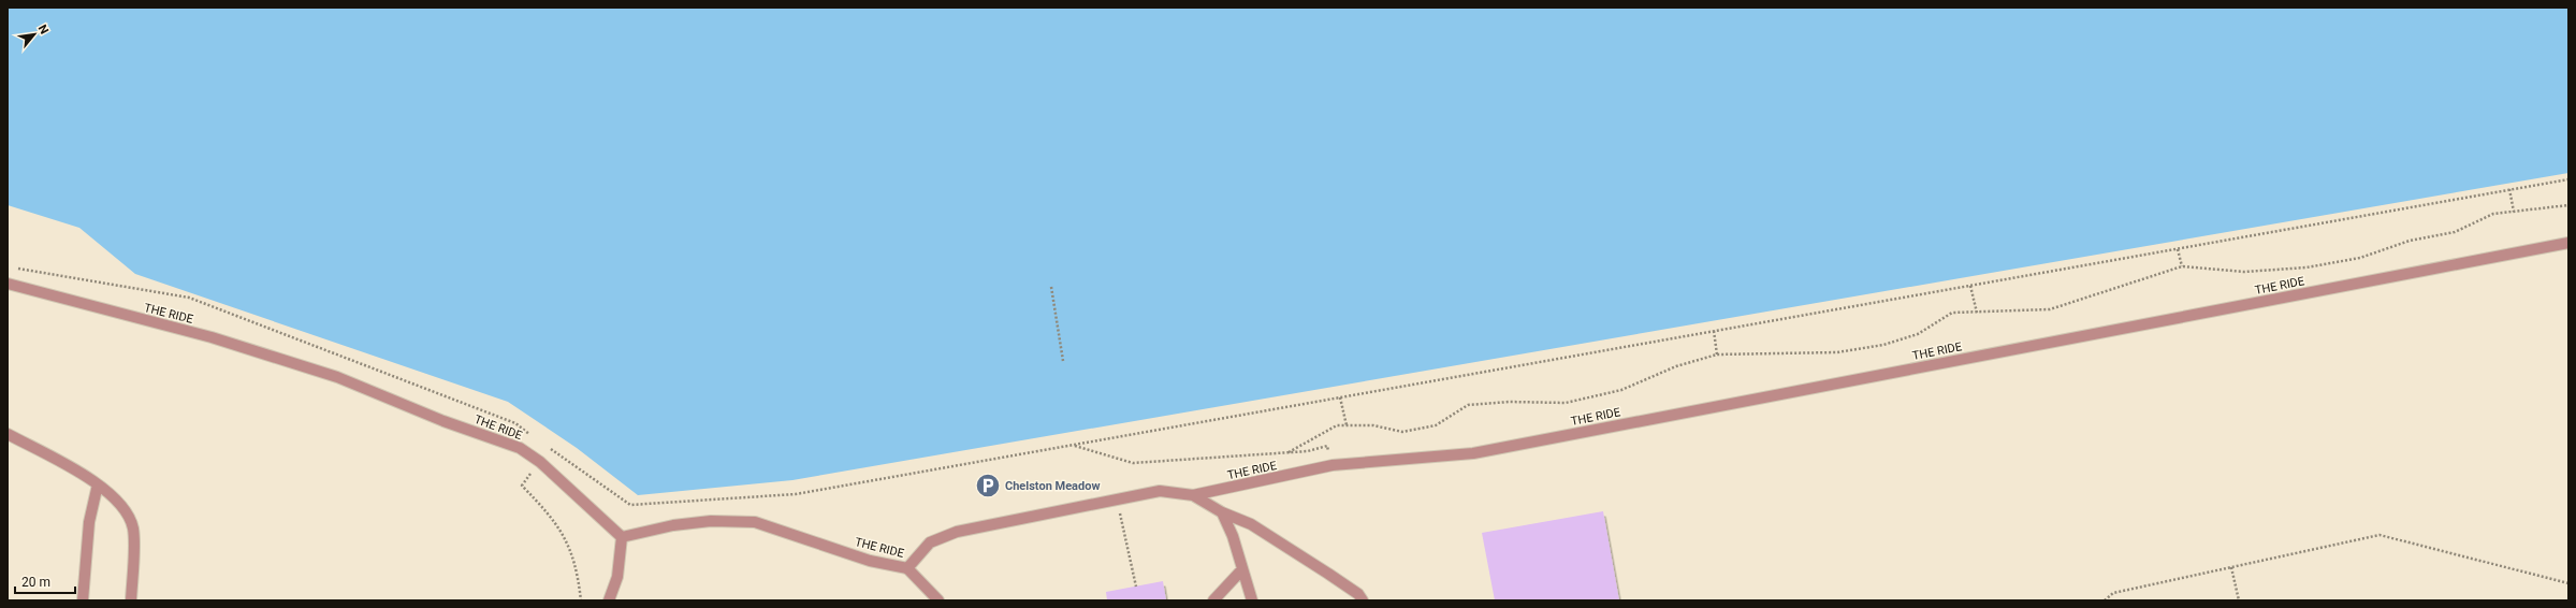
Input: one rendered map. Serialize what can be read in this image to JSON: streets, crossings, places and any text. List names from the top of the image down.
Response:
{
  "streets": {
    "street": ["THE RIDE"]
  },
  "places": {
    "parking": ["Chelston Meadow"]
  },
  "scale_bar": "20 m",
  "north": "top right"
}
